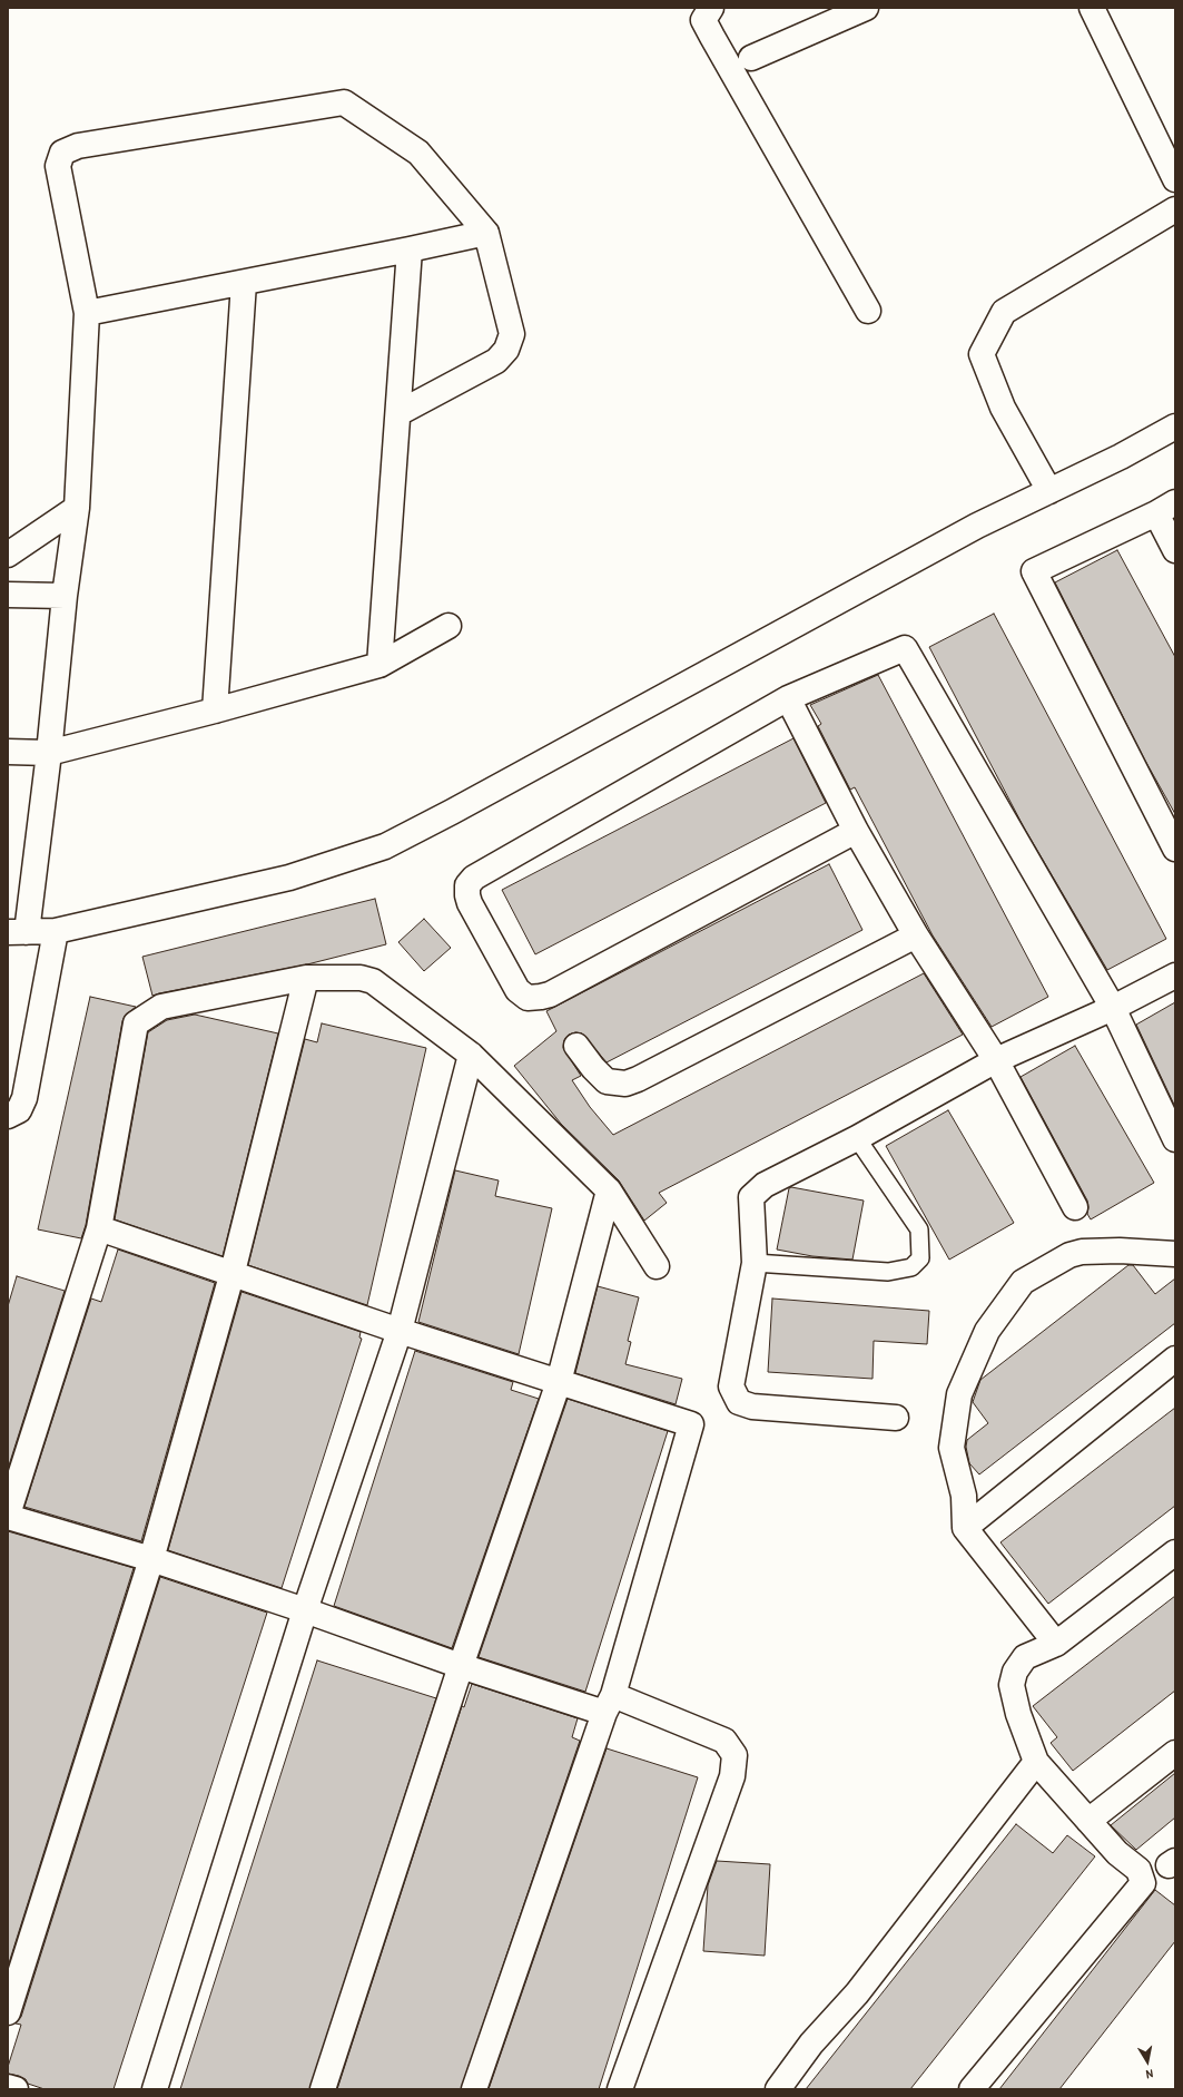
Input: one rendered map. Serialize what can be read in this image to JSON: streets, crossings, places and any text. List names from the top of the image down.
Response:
{
  "north": "bottom"
}
